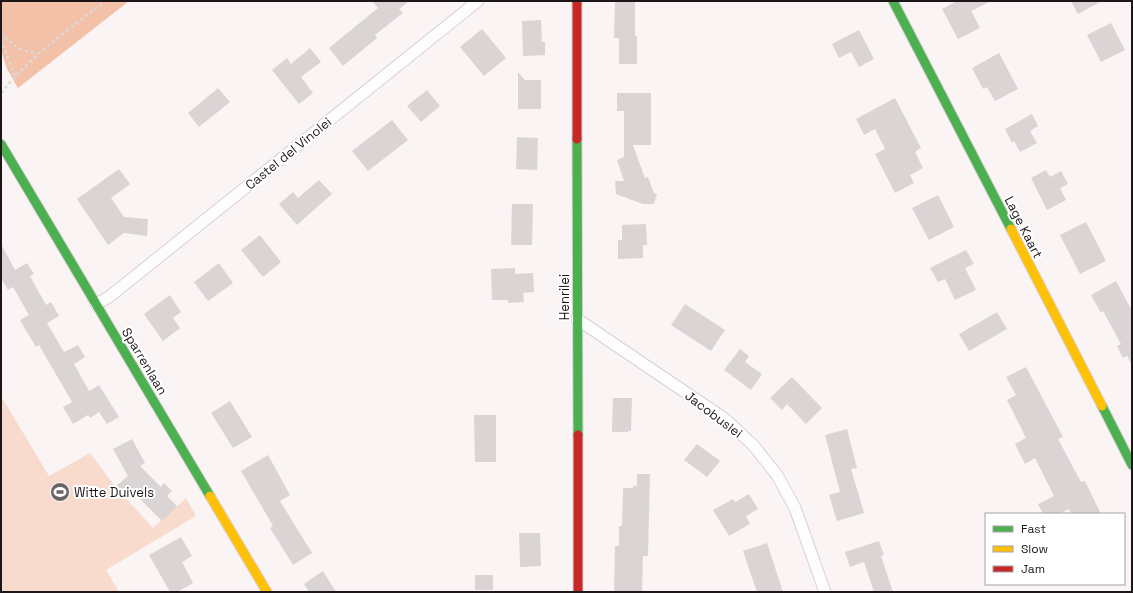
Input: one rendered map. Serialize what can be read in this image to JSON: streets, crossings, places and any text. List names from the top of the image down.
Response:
{
  "streets": {
    "street": [
      "Castel del Vinolei",
      "Lage Kaart",
      "Henrilei",
      "Sparrenlaan",
      "Jacobuslei"
    ]
  },
  "crossings": [
    ["Castel del Vinolei", "Sparrenlaan"],
    ["Henrilei", "Jacobuslei"]
  ],
  "places": {
    "sports": ["Witte Duivels"]
  },
  "legend": ["Fast", "Slow", "Jam"]
}
